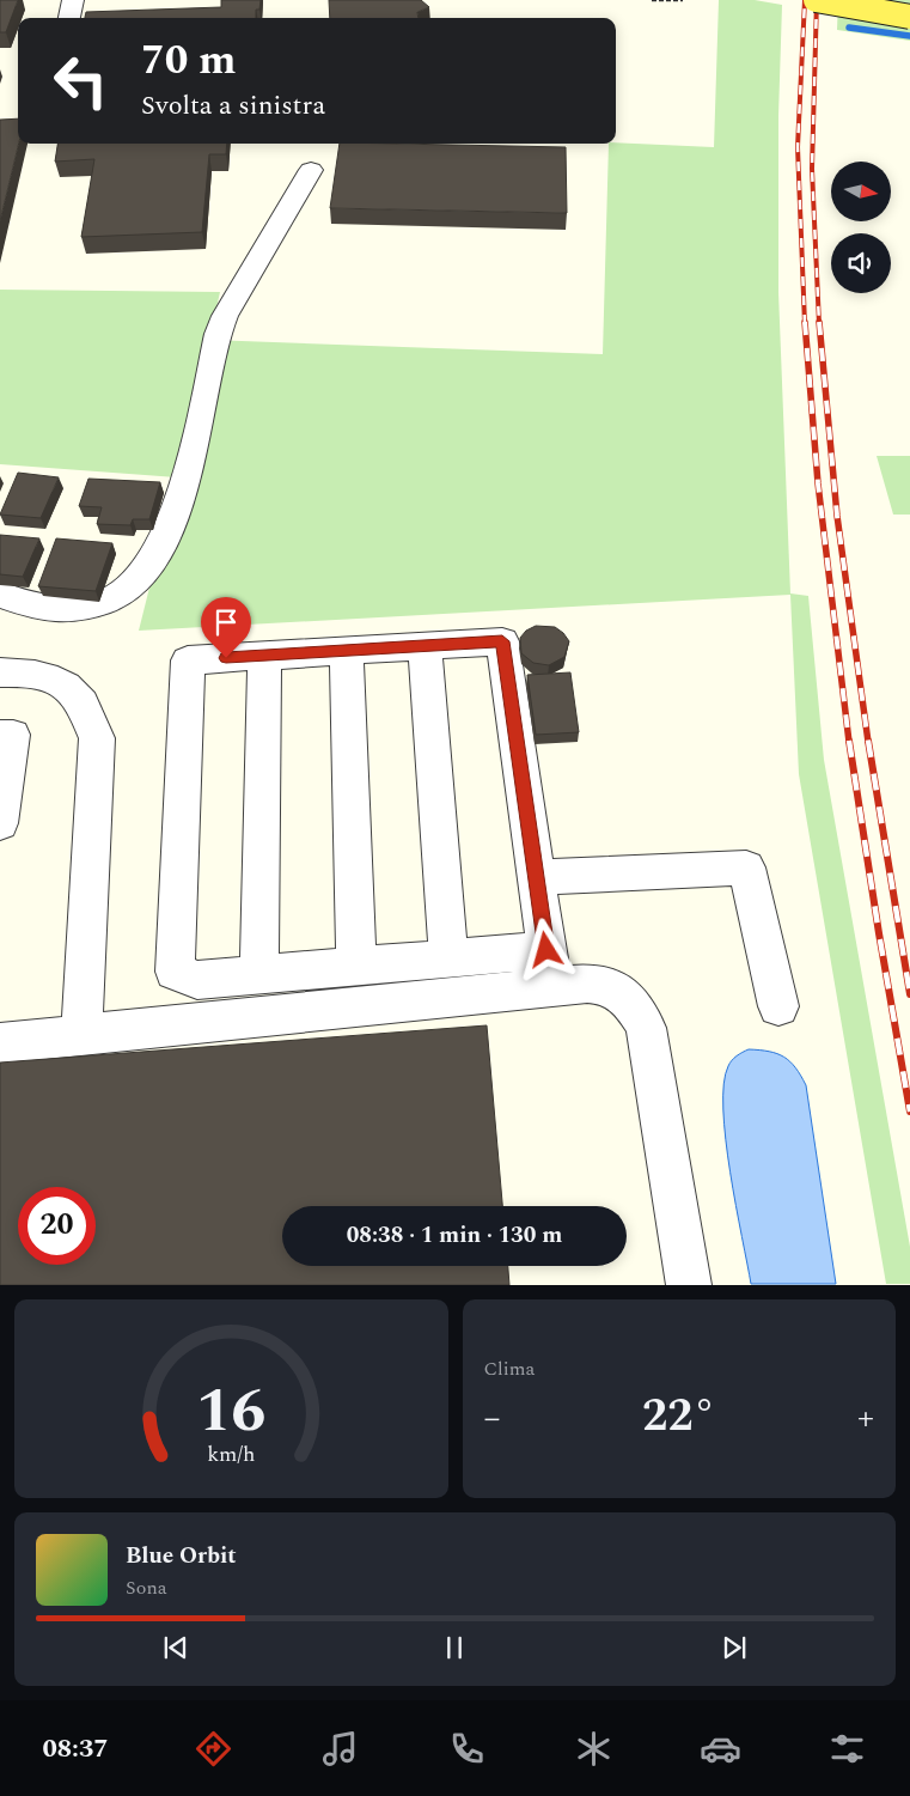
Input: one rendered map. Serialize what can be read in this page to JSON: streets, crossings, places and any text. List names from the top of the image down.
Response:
{
  "north": "right",
  "page": {
    "turn": ["70 m", "Svolta a sinistra"],
    "limit": "20",
    "trip": "08:38 · 1 min · 130 m",
    "tile": "Clima",
    "heat": ["−", "22°", "+"],
    "song": ["Blue Orbit", "Sona"],
    "tabs": "08:37",
    "gauge": ["16", "km/h"]
  }
}
